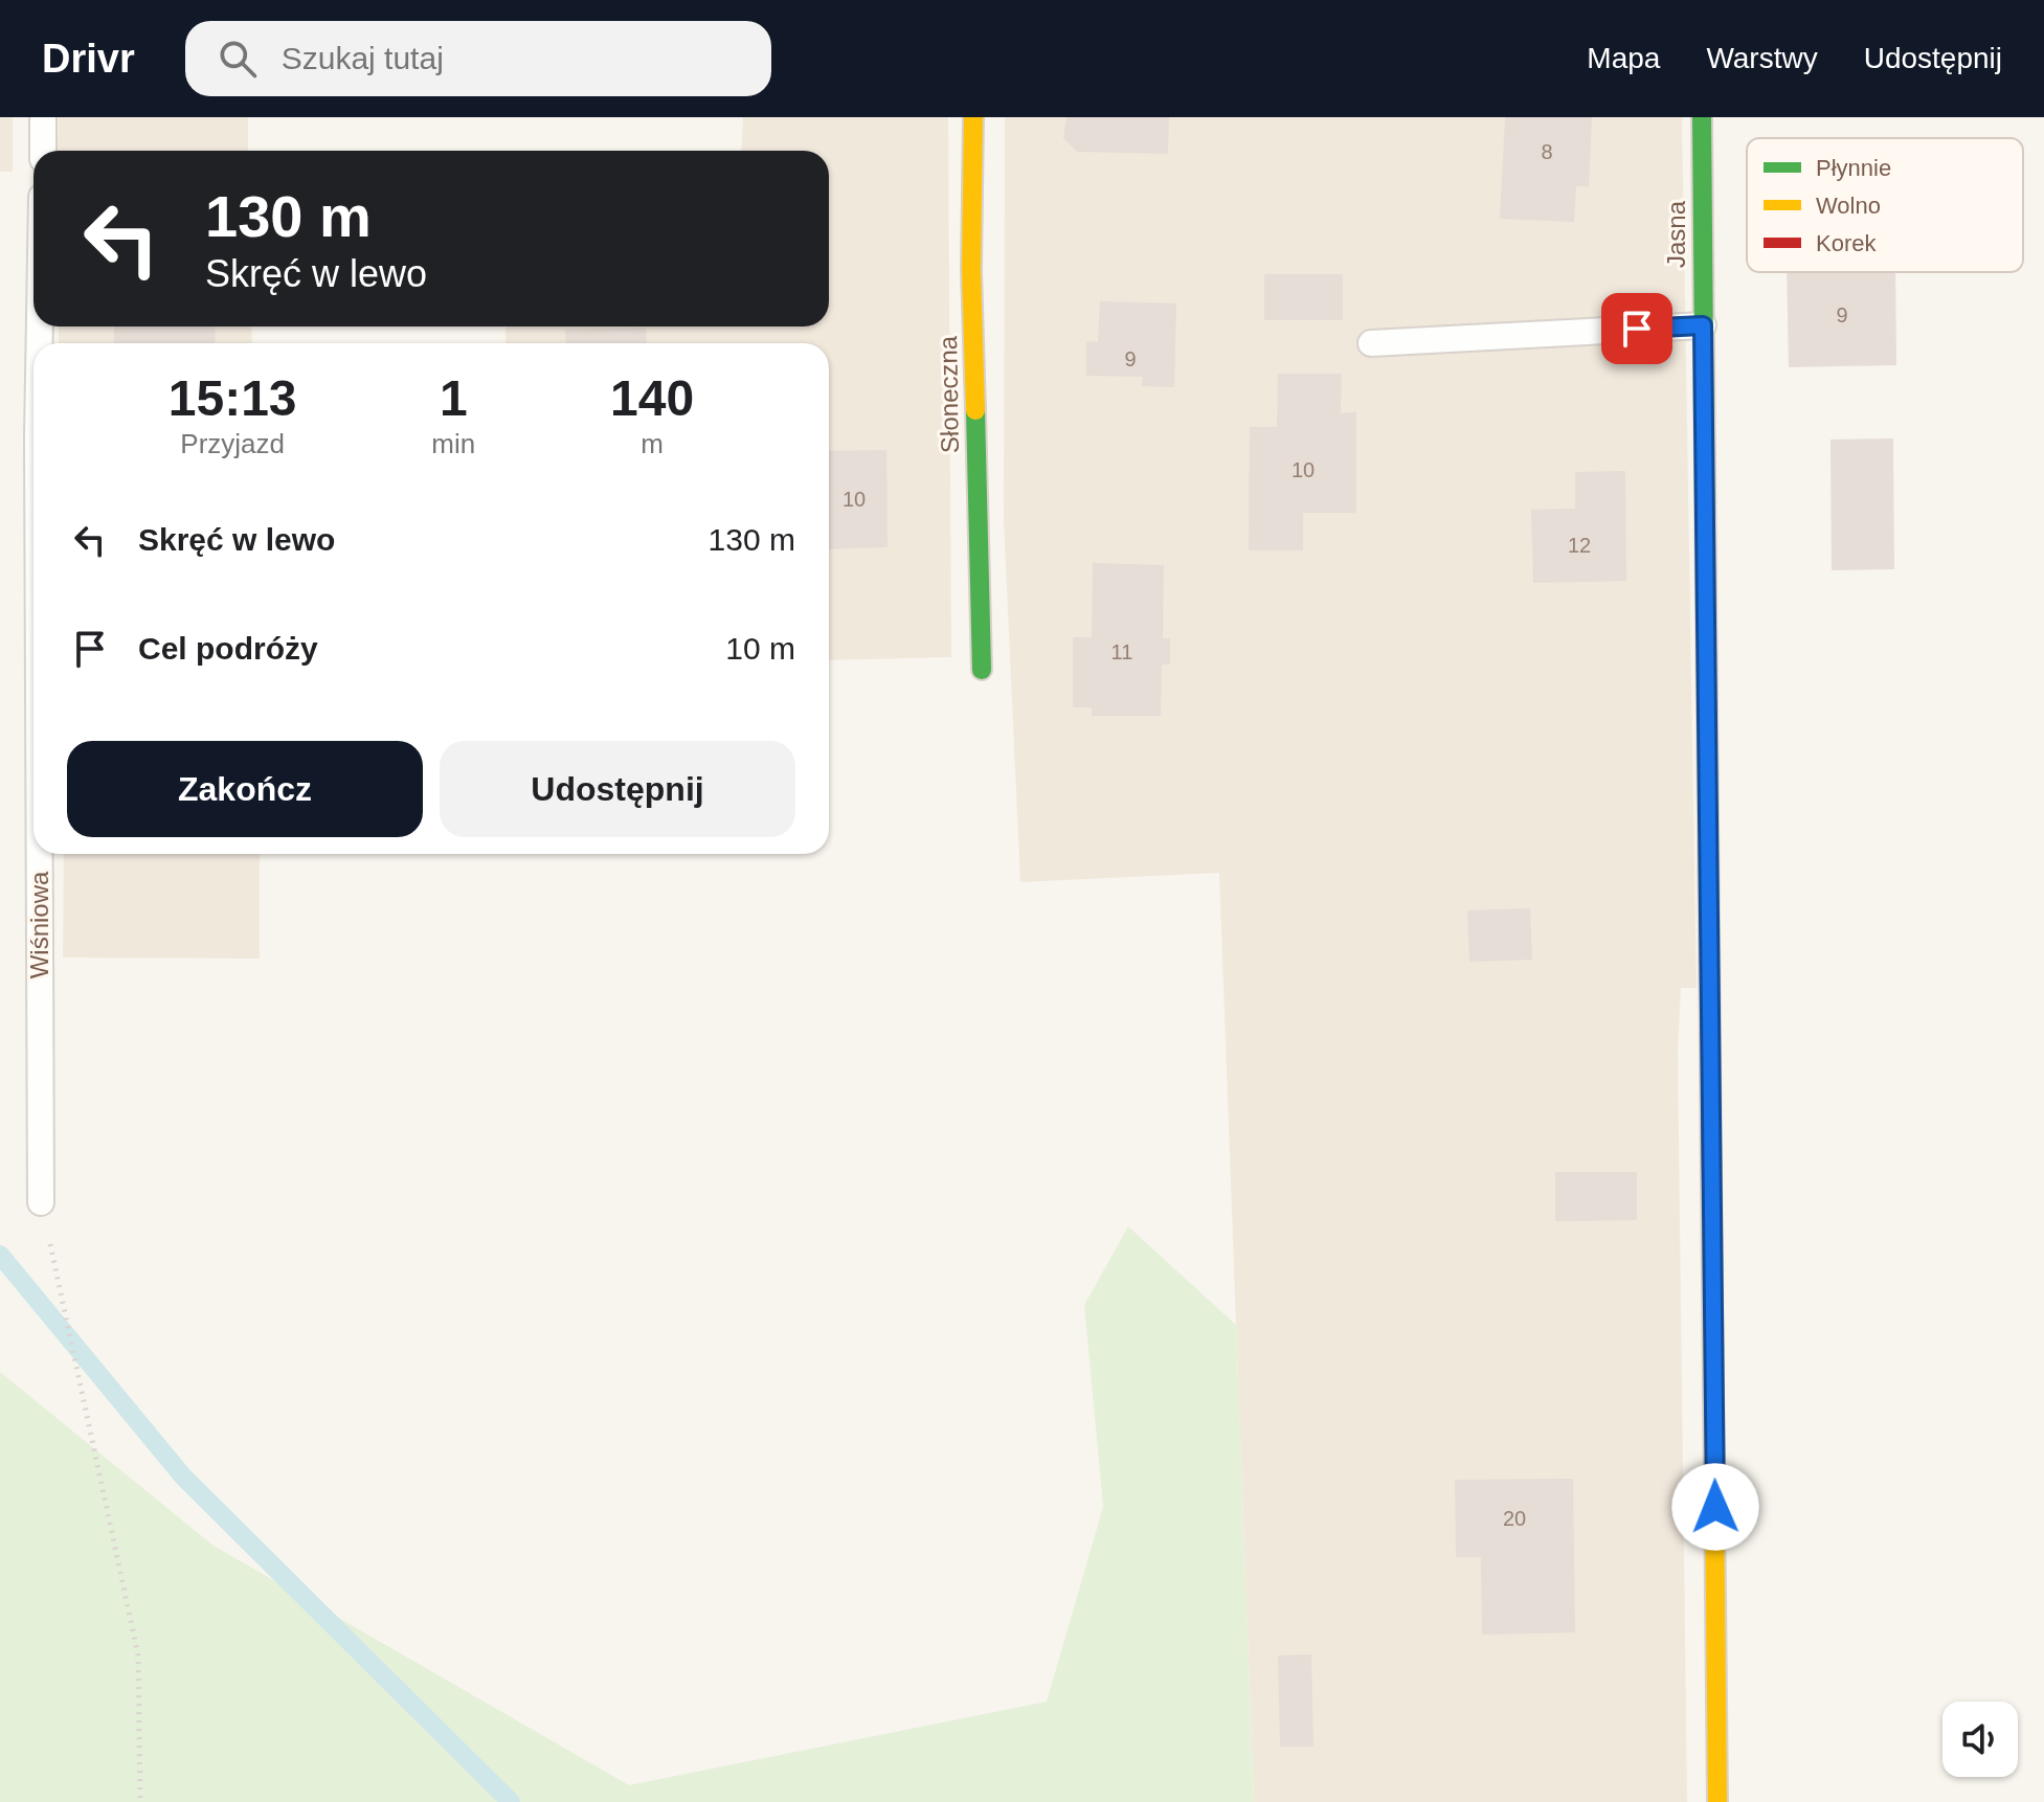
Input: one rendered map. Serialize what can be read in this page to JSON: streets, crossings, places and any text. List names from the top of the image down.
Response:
{
  "streets": {
    "street": ["Jasna", "Słoneczna"],
    "lane": ["Wiśniowa"]
  },
  "house_numbers": [
    "8",
    "9",
    "9",
    "10",
    "10",
    "12",
    "11",
    "20"
  ],
  "legend": ["Płynnie", "Wolno", "Korek"],
  "page": {
    "header": "Drivr",
    "search": "Szukaj tutaj",
    "nav": ["Mapa", "Warstwy", "Udostępnij"],
    "turn": ["130 m", "Skręć w lewo"],
    "eta": [
      "15:13",
      "Przyjazd",
      "1",
      "min",
      "140",
      "m"
    ],
    "list": [
      {
        "name": "Skręć w lewo",
        "value": "130 m"
      },
      {
        "name": "Cel podróży",
        "value": "10 m"
      }
    ],
    "buttons": ["Zakończ", "Udostępnij"]
  }
}
